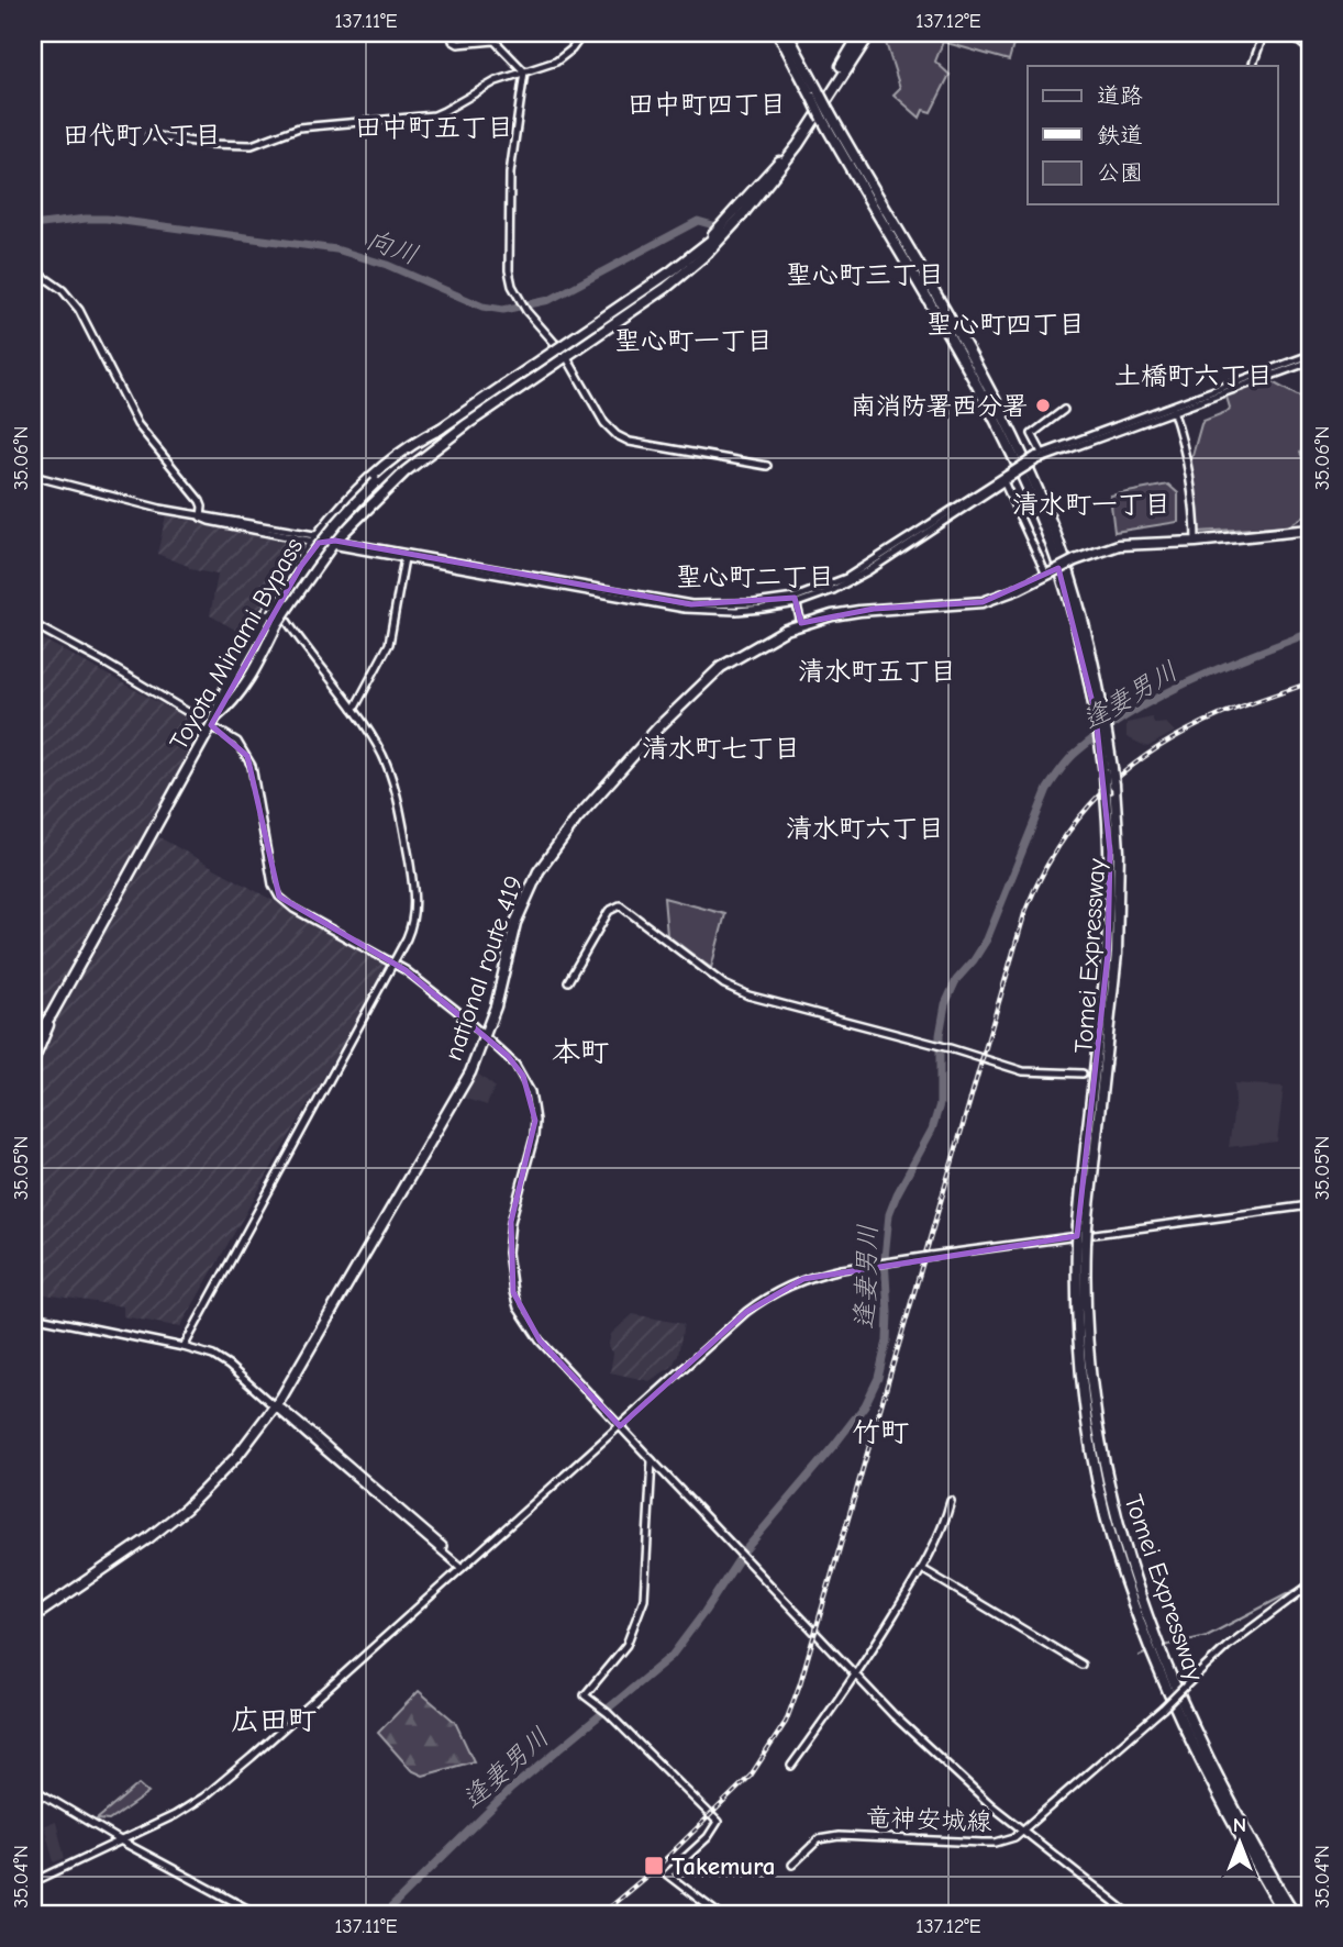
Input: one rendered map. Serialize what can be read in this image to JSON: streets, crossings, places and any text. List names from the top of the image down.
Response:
{
  "streets": {
    "highway": ["Toyota Minami Bypass", "Tomei Expressway", "national route 419"],
    "street": ["竜神安城線"]
  },
  "districts": [
    "田中町四丁目",
    "田中町五丁目",
    "田代町八丁目",
    "聖心町三丁目",
    "聖心町四丁目",
    "聖心町一丁目",
    "土橋町六丁目",
    "清水町一丁目",
    "聖心町二丁目",
    "清水町五丁目",
    "清水町七丁目",
    "清水町六丁目",
    "本町",
    "竹町",
    "広田町"
  ],
  "water": ["向川", "逢妻男川"],
  "places": {
    "other": ["南消防署西分署"],
    "transit": ["Takemura"]
  },
  "legend": ["道路", "鉄道", "公園"],
  "north": "top",
  "coordinates": [
    "137.11°E",
    "137.12°E",
    "35.06°N",
    "35.05°N",
    "35.04°N"
  ]
}
